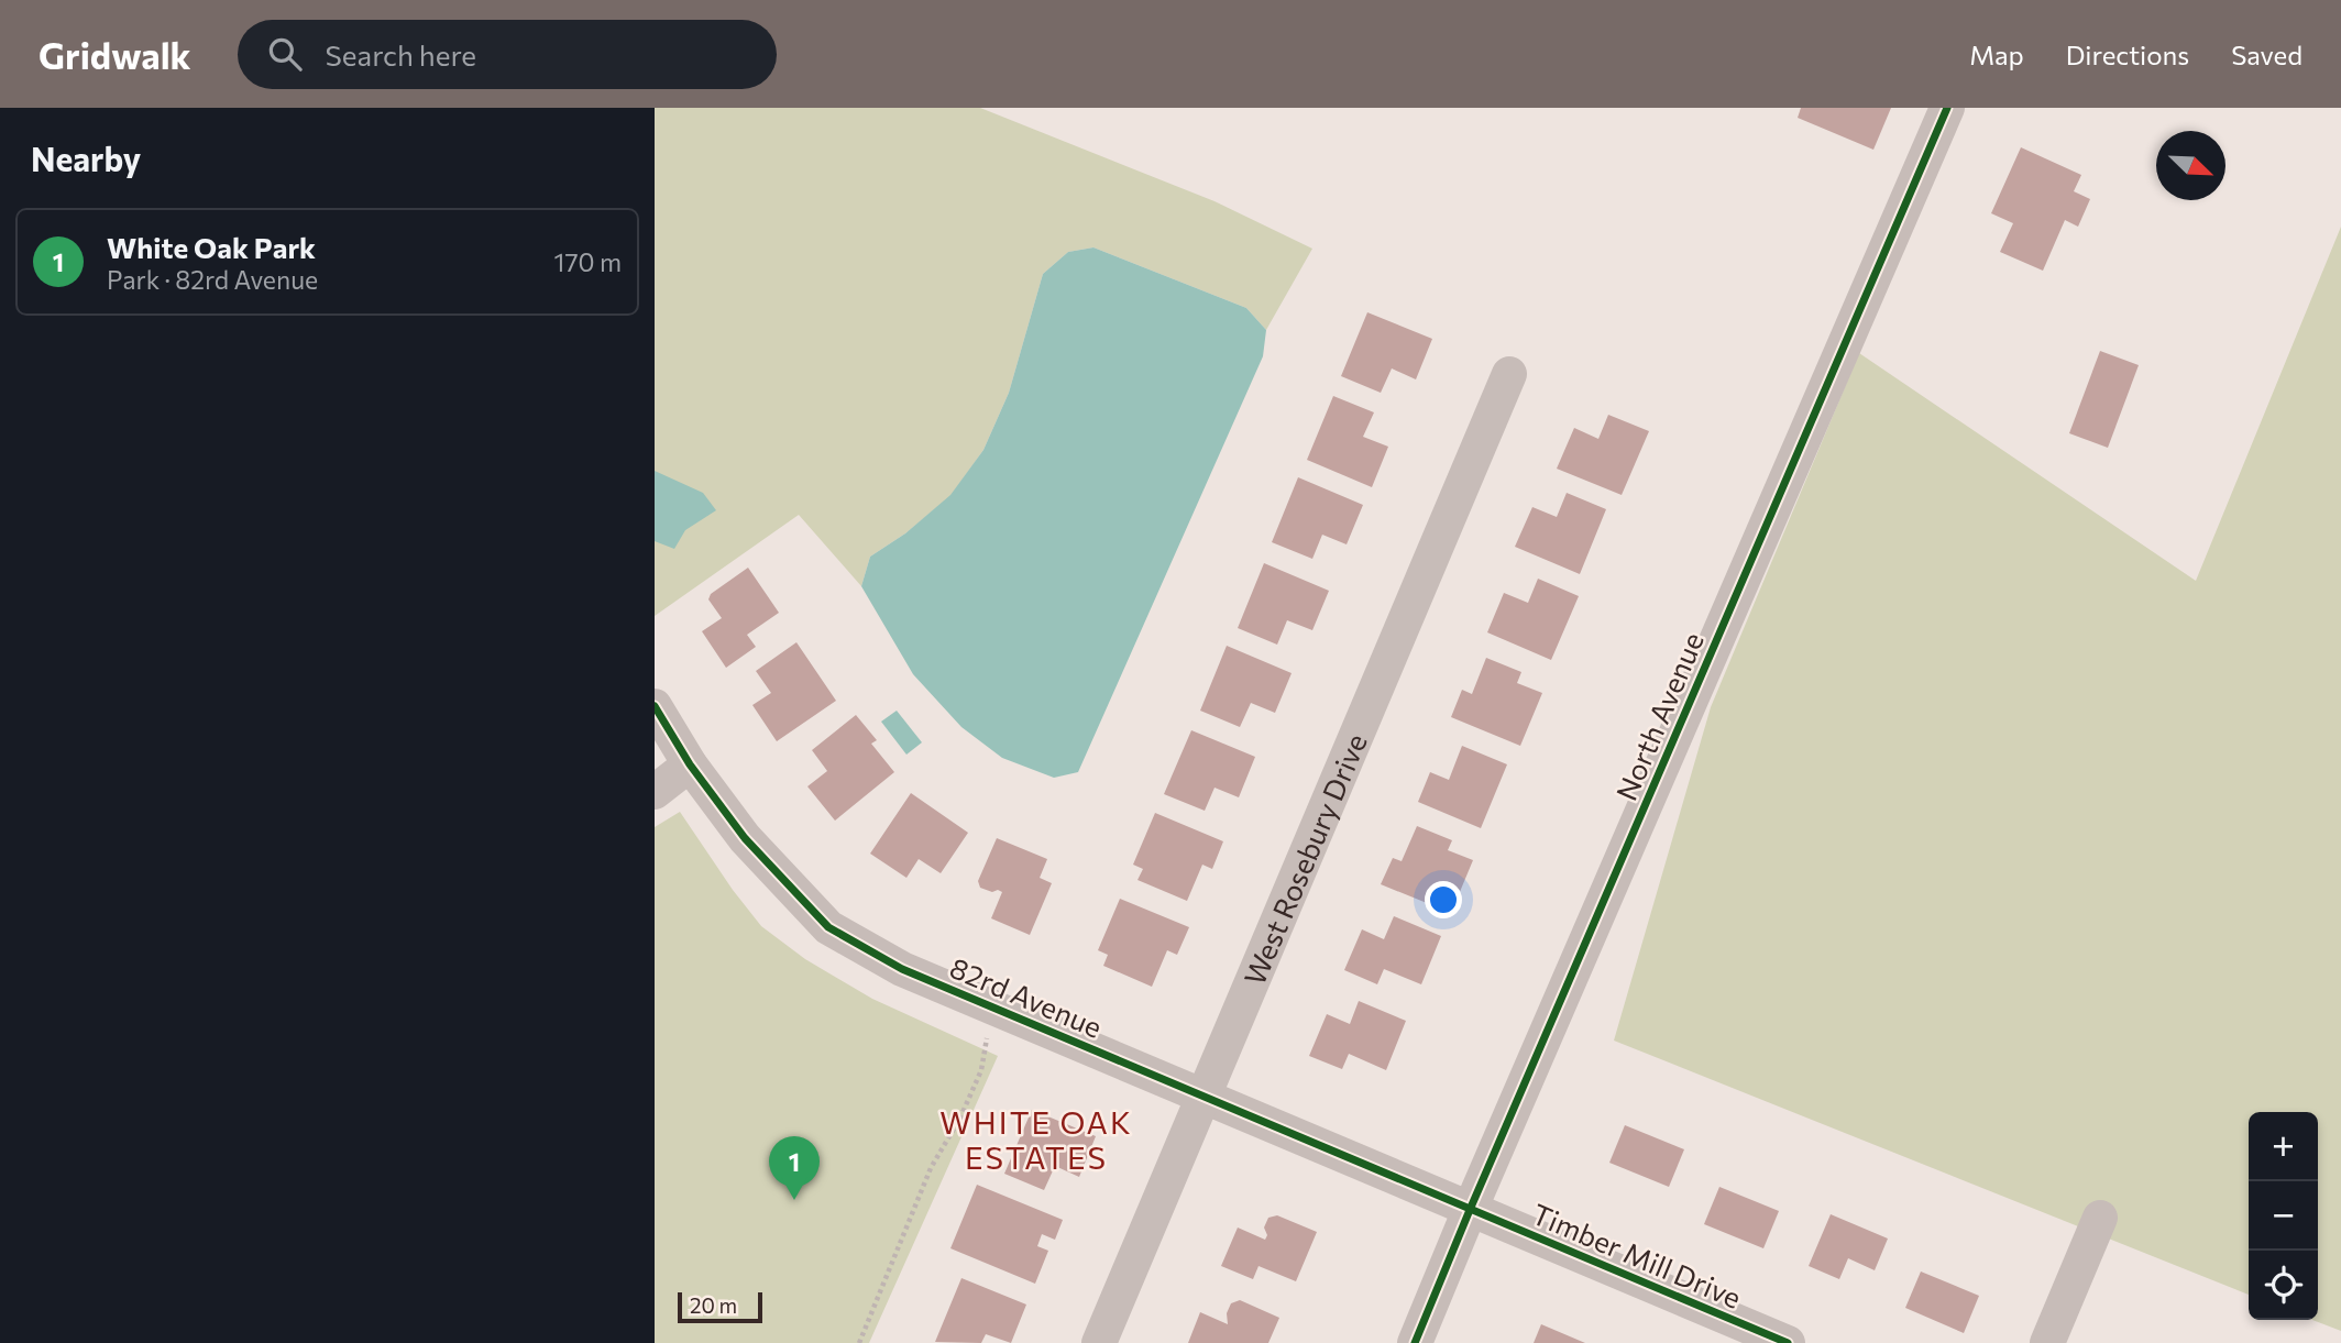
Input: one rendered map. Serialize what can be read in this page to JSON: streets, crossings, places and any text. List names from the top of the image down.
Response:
{
  "streets": {
    "street": [
      "North Avenue",
      "West Rosebury Drive",
      "82rd Avenue",
      "Timber Mill Drive"
    ]
  },
  "crossings": [
    ["North Avenue", "82rd Avenue"],
    ["North Avenue", "Timber Mill Drive"],
    ["West Rosebury Drive", "82rd Avenue"],
    ["82rd Avenue", "Timber Mill Drive"]
  ],
  "districts": ["WHITE OAK ESTATES"],
  "scale_bar": "20 m",
  "north": "bottom right",
  "page": {
    "header": "Gridwalk",
    "search": "Search here",
    "nav": ["Map", "Directions", "Saved"],
    "heading": "Nearby",
    "list": [
      {
        "mark": "1",
        "name": "White Oak Park",
        "note": "Park · 82rd Avenue",
        "value": "170 m"
      }
    ],
    "map_buttons": ["+", "−"],
    "pins": "1",
    "scale": "20 m"
  }
}
